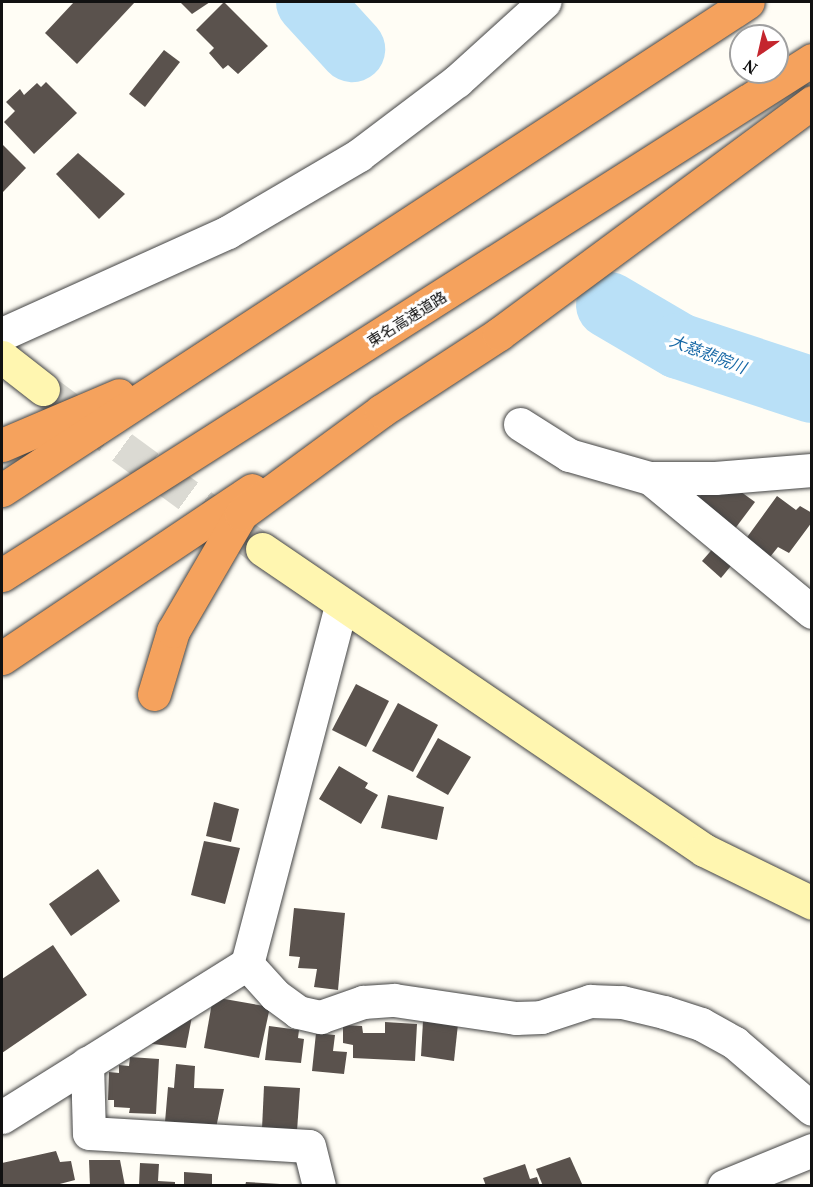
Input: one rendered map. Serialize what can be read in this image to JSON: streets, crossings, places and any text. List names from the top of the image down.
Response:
{
  "streets": {
    "highway": ["東名高速道路"]
  },
  "water": ["大慈悲院川"],
  "north": "bottom left"
}
